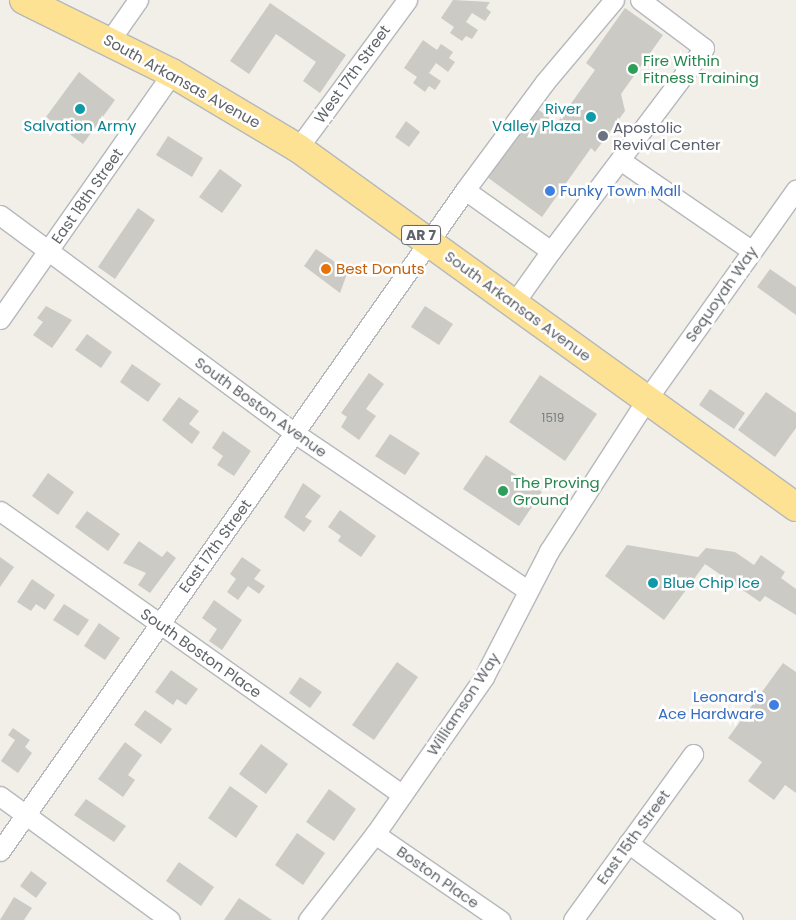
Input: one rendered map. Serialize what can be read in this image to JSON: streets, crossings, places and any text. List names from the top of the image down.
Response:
{
  "streets": {
    "highway": ["South Arkansas Avenue", "AR 7"],
    "street": [
      "West 17th Street",
      "East 18th Street",
      "Sequoyah Way",
      "South Boston Avenue",
      "East 17th Street",
      "South Boston Place",
      "Williamson Way",
      "East 15th Street",
      "Boston Place"
    ]
  },
  "crossings": [
    ["West 17th Street", "South Arkansas Avenue"],
    ["South Arkansas Avenue", "East 18th Street"],
    ["South Arkansas Avenue", "Sequoyah Way"],
    ["South Arkansas Avenue", "East 17th Street"],
    ["South Arkansas Avenue", "Williamson Way"],
    ["East 18th Street", "South Boston Avenue"],
    ["Sequoyah Way", "Williamson Way"],
    ["South Boston Avenue", "East 17th Street"],
    ["South Boston Avenue", "Williamson Way"],
    ["East 17th Street", "South Boston Place"],
    ["South Boston Place", "Williamson Way"],
    ["Williamson Way", "Boston Place"]
  ],
  "places": [
    "Fire Within Fitness Training",
    "Salvation Army",
    "River Valley Plaza",
    "Apostolic Revival Center",
    "Funky Town Mall",
    "Best Donuts",
    "The Proving Ground",
    "Blue Chip Ice",
    "Leonard's Ace Hardware"
  ],
  "house_numbers": ["1519"]
}
